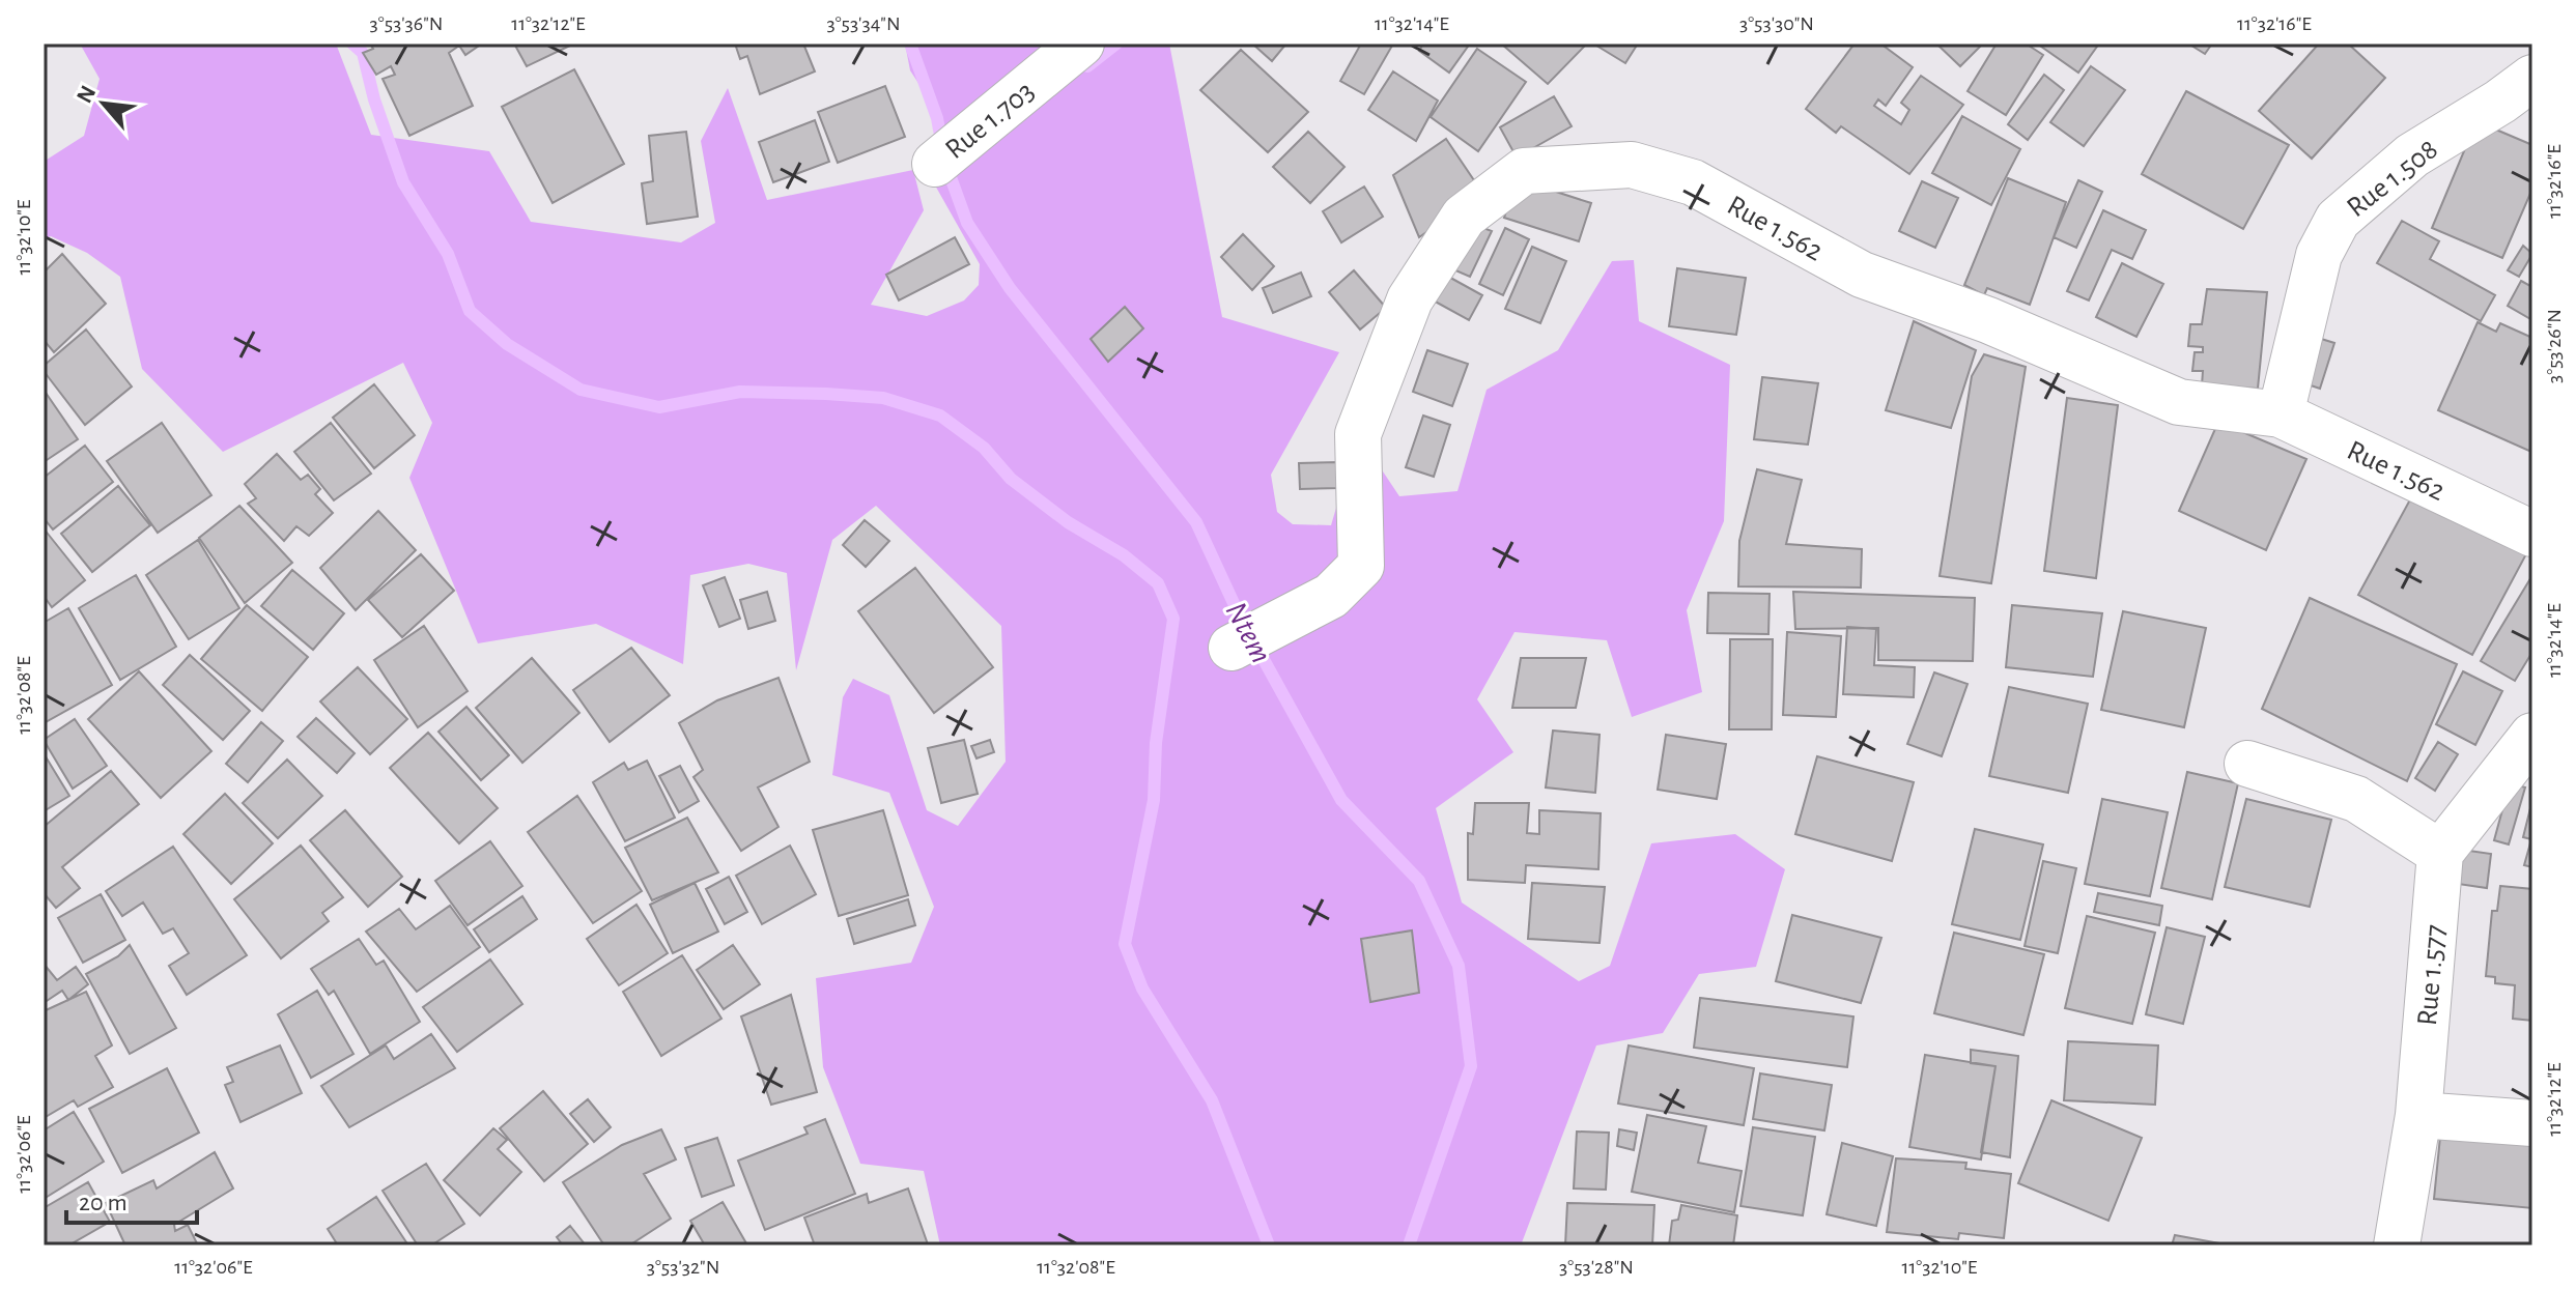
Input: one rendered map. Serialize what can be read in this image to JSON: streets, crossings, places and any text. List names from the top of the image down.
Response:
{
  "streets": {
    "street": [
      "Rue 1.703",
      "Rue 1.508",
      "Rue 1.562",
      "Rue 1.577"
    ]
  },
  "crossings": [
    ["Rue 1.508", "Rue 1.562"]
  ],
  "water": ["Ntem"],
  "scale_bar": "20 m",
  "north": "top left",
  "coordinates": [
    "3°53'36\"N",
    "11°32'12\"E",
    "3°53'34\"N",
    "11°32'14\"E",
    "3°53'30\"N",
    "11°32'16\"E",
    "11°32'10\"E",
    "3°53'26\"N",
    "11°32'08\"E",
    "11°32'06\"E",
    "3°53'32\"N",
    "3°53'28\"N"
  ]
}
